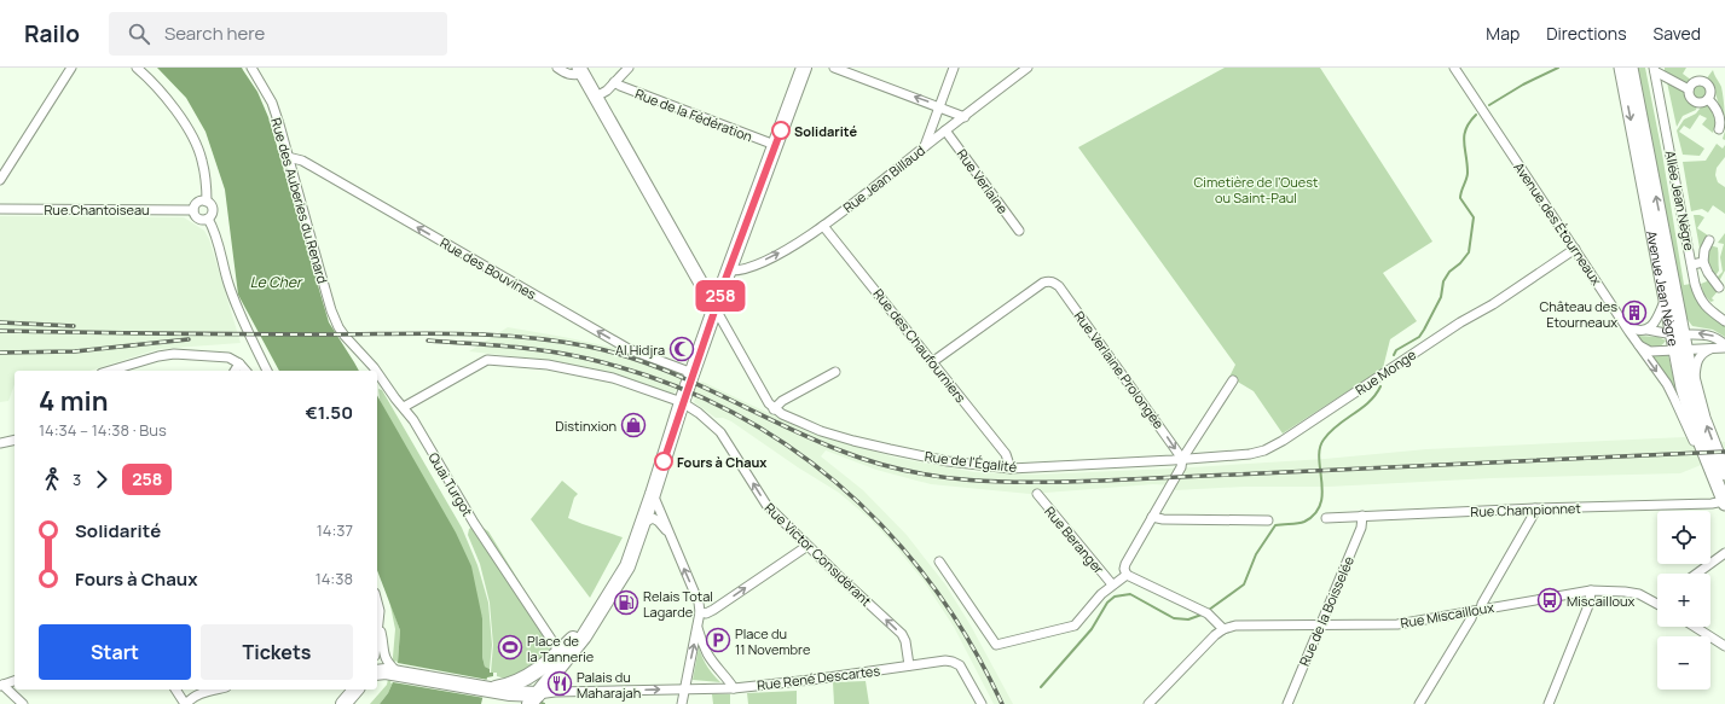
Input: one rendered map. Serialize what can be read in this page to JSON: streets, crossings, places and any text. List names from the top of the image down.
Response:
{
  "streets": {
    "main road": ["Avenue Jean Nègre"],
    "street": [
      "Rue de la Fédération",
      "Rue Jean Billaud",
      "Rue Verlaine",
      "Rue des Auberies du Renard",
      "Allée Jean Nègre",
      "Rue Chantoiseau",
      "Avenue des Étourneaux",
      "Rue des Bouvines",
      "Rue des Chaufourniers",
      "Rue Verlaine Prolongée",
      "Rue Monge",
      "Rue de l'Égalité",
      "Quai Turgot",
      "Rue Championnet",
      "Rue Beranger",
      "Rue Victor Considérant",
      "Rue de la Boisselée",
      "Rue Miscailloux",
      "Rue René Descartes"
    ]
  },
  "crossings": [
    ["Rue Jean Billaud", "Rue Verlaine"],
    ["Rue Jean Billaud", "Rue des Chaufourniers"],
    ["Rue des Auberies du Renard", "Rue des Bouvines"],
    ["Rue des Auberies du Renard", "Quai Turgot"],
    ["Avenue des Étourneaux", "Avenue Jean Nègre"],
    ["Avenue des Étourneaux", "Rue Monge"],
    ["Avenue Jean Nègre", "Rue Championnet"],
    ["Rue des Chaufourniers", "Rue Verlaine Prolongée"],
    ["Rue des Chaufourniers", "Rue de l'Égalité"],
    ["Rue Verlaine Prolongée", "Rue Monge"],
    ["Rue Verlaine Prolongée", "Rue de l'Égalité"],
    ["Rue Monge", "Rue de l'Égalité"],
    ["Quai Turgot", "Rue Victor Considérant"],
    ["Rue Championnet", "Rue de la Boisselée"],
    ["Rue Victor Considérant", "Rue René Descartes"],
    ["Rue de la Boisselée", "Rue Miscailloux"]
  ],
  "one_way": ["Rue des Bouvines", "Rue Victor Considérant"],
  "water": ["Le Cher"],
  "parks": ["Cimetière de l’Ouest ou Saint-Paul"],
  "places": {
    "other": ["Solidarité", "Fours à Chaux"],
    "building": ["Château des Etourneaux"],
    "mosque": ["Al Hidjra"],
    "shop": ["Distinxion"],
    "bus stop": ["Miscailloux"],
    "fuel station": ["Relais Total Lagarde"],
    "parking": ["Place du 11 Novembre"],
    "sports": ["Place de la Tannerie"],
    "restaurant": ["Palais du Maharajah"]
  },
  "lines": ["bus line 258"],
  "page": {
    "header": "Railo",
    "search": "Search here",
    "nav": ["Map", "Directions", "Saved"],
    "on_map": "258",
    "heading": ["4 min", "14:34 – 14:38 · Bus", "€1.50"],
    "legs": ["3", "258"],
    "list": [
      {
        "name": "Solidarité",
        "value": "14:37"
      },
      {
        "name": "Fours à Chaux",
        "value": "14:38"
      }
    ],
    "map_buttons": ["+", "−"],
    "buttons": ["Start", "Tickets"]
  }
}
